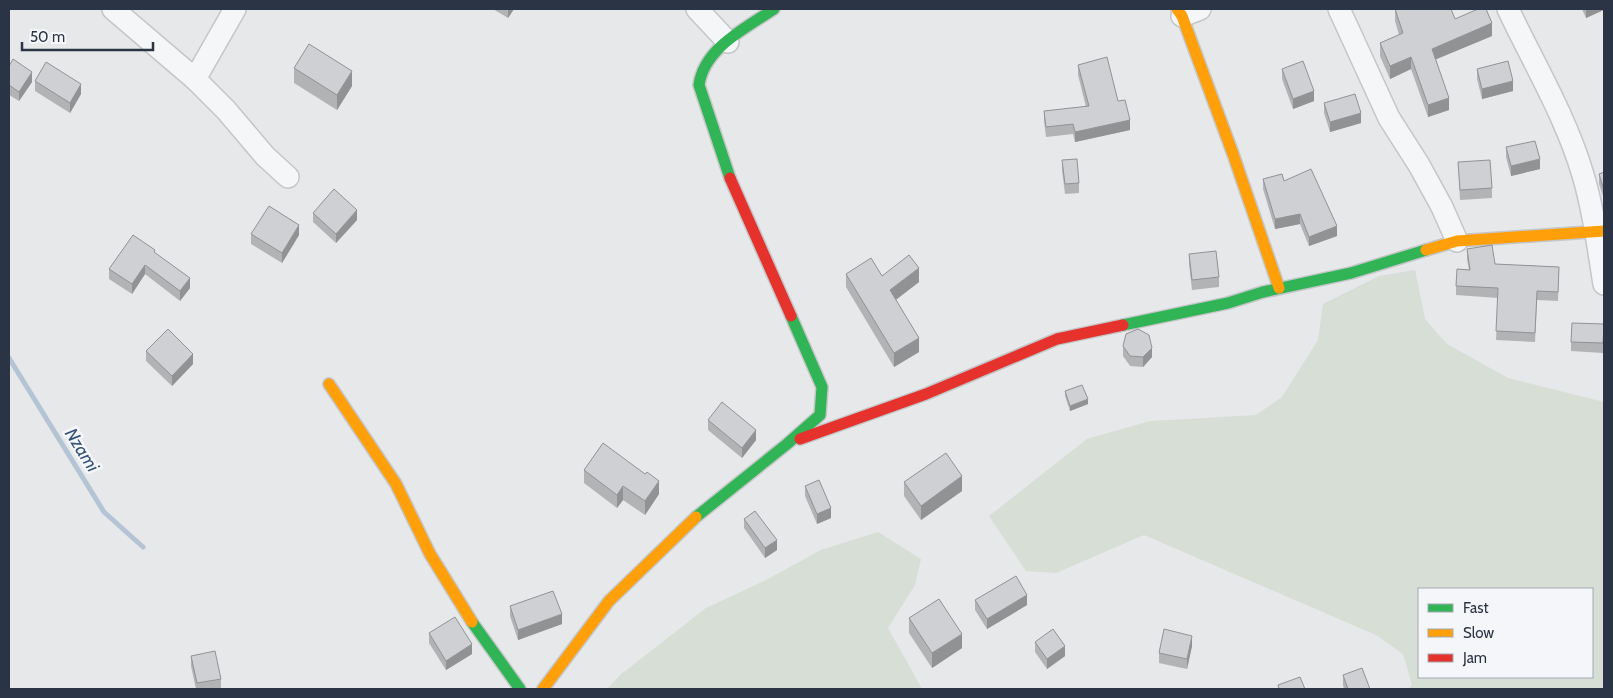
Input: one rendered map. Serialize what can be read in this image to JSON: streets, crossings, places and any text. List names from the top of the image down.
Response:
{
  "water": ["Nzami"],
  "legend": ["Fast", "Slow", "Jam"],
  "scale_bar": "50 m"
}
